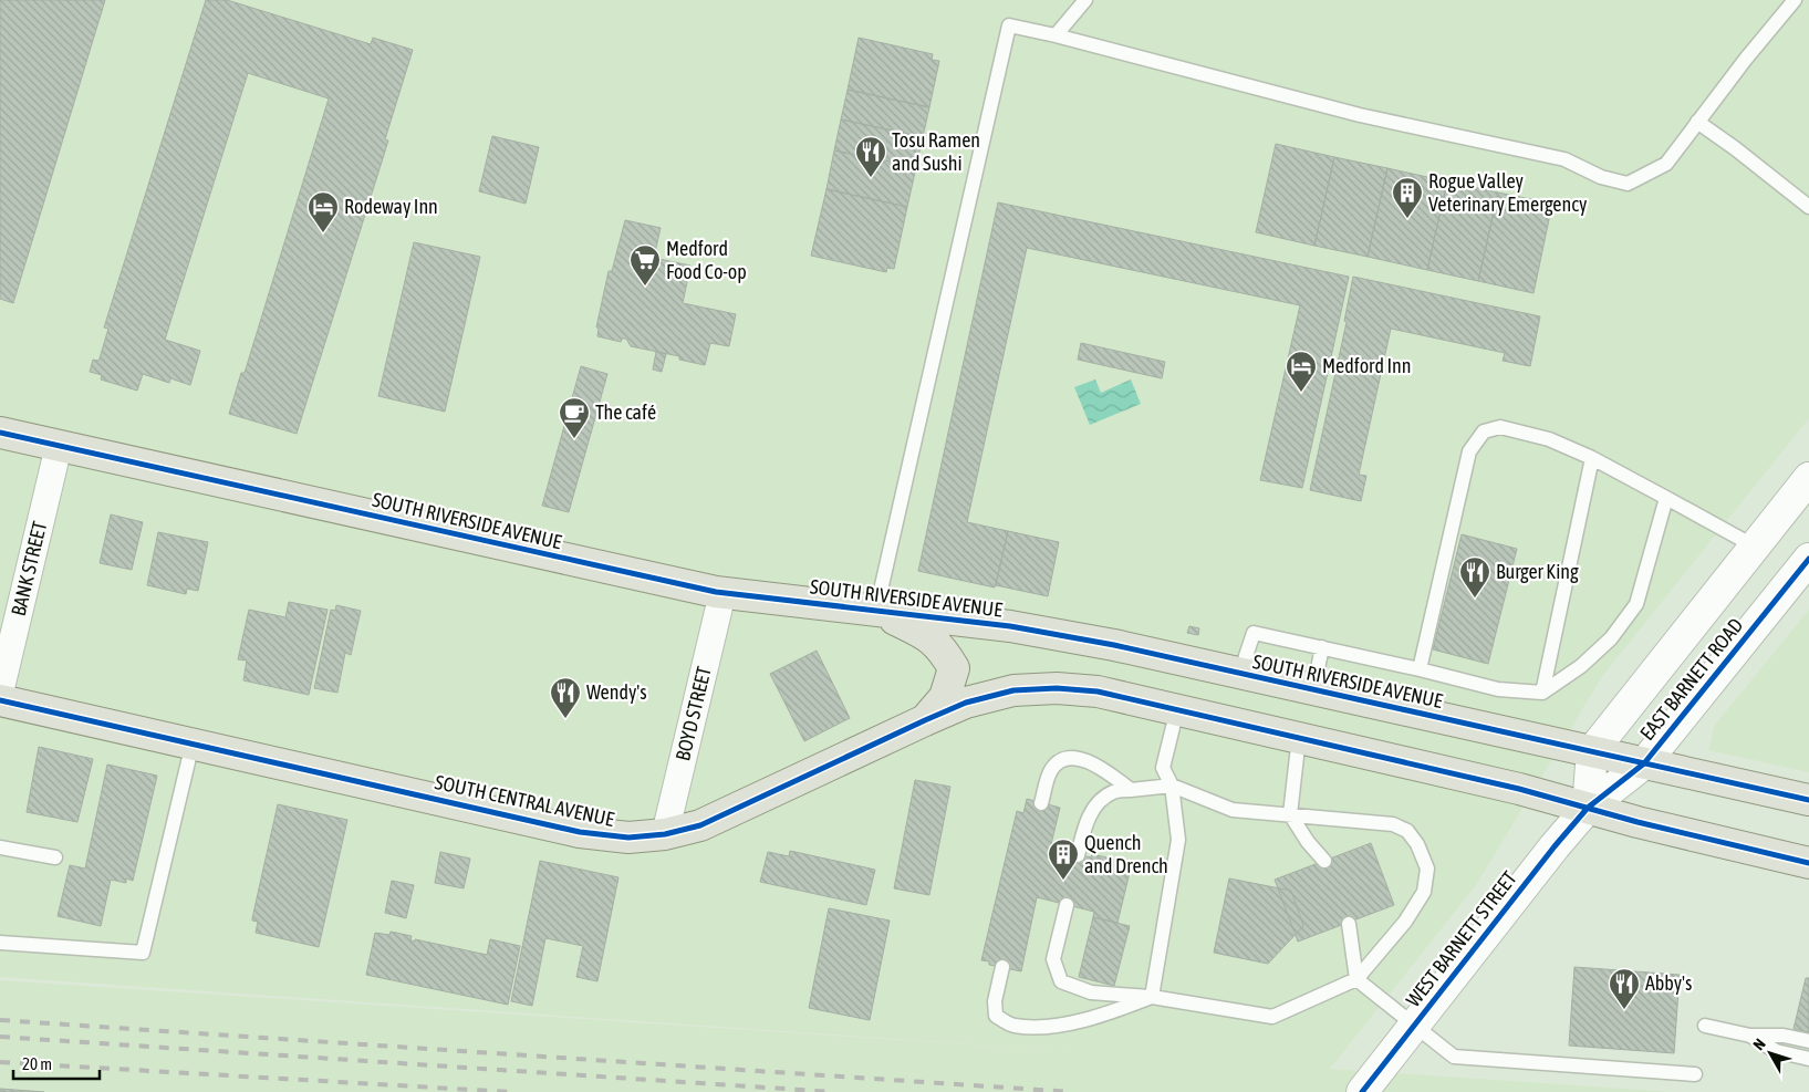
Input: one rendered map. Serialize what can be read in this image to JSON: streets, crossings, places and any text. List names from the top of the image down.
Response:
{
  "streets": {
    "main road": [
      "SOUTH RIVERSIDE AVENUE",
      "EAST BARNETT ROAD",
      "SOUTH CENTRAL AVENUE",
      "WEST BARNETT STREET"
    ],
    "street": ["BANK STREET", "BOYD STREET"]
  },
  "crossings": [
    ["SOUTH RIVERSIDE AVENUE", "BANK STREET"],
    ["SOUTH RIVERSIDE AVENUE", "EAST BARNETT ROAD"],
    ["SOUTH RIVERSIDE AVENUE", "BOYD STREET"],
    ["EAST BARNETT ROAD", "WEST BARNETT STREET"],
    ["BOYD STREET", "SOUTH CENTRAL AVENUE"]
  ],
  "places": {
    "restaurant": [
      "Tosu Ramen and Sushi",
      "Burger King",
      "Wendy's",
      "Abby's"
    ],
    "building": ["Rogue Valley Veterinary Emergency", "Quench and Drench"],
    "hotel": ["Rodeway Inn", "Medford Inn"],
    "supermarket": ["Medford Food Co-op"],
    "cafe": ["The café"]
  },
  "scale_bar": "20 m",
  "north": "top left"
}
